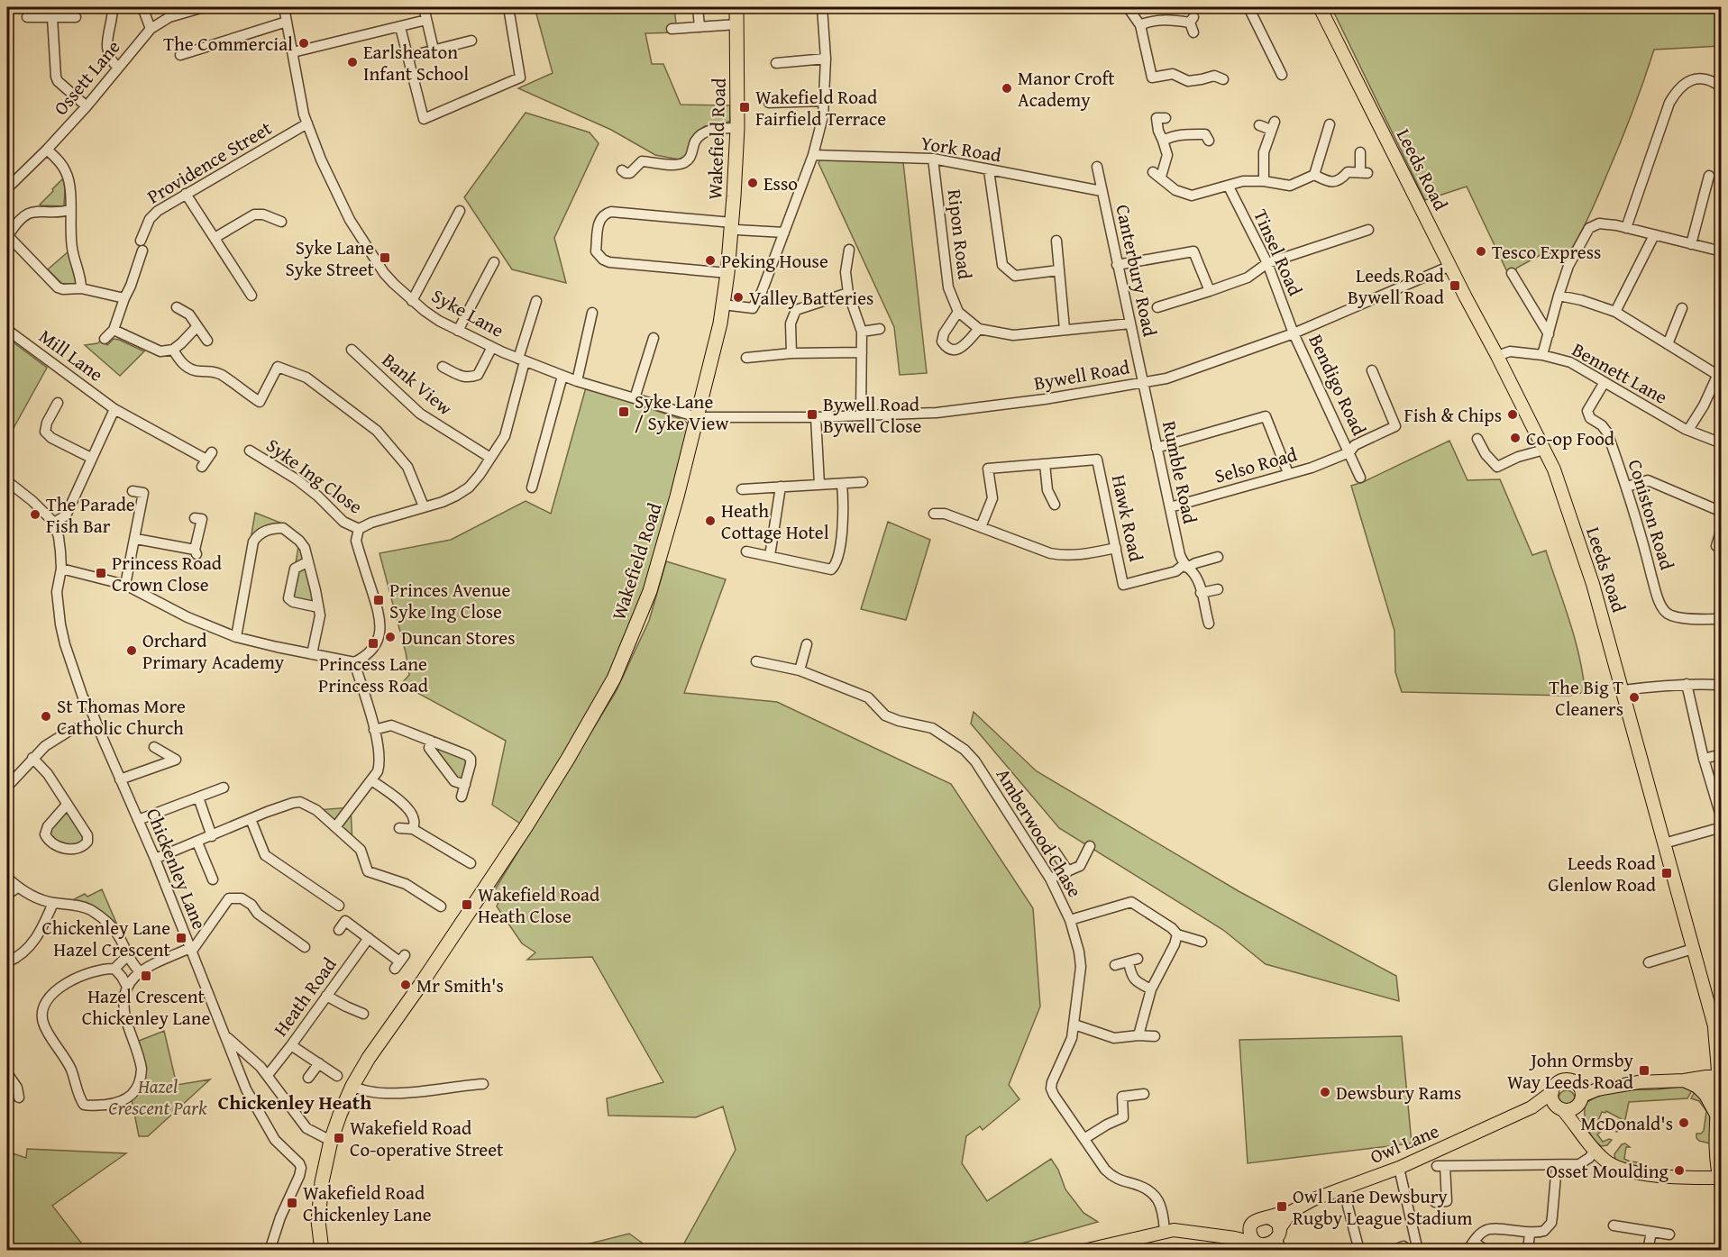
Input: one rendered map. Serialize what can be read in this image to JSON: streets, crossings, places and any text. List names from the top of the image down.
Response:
{
  "streets": {
    "highway": ["Wakefield Road"],
    "main road": ["Leeds Road", "Owl Lane"],
    "street": [
      "Ossett Lane",
      "York Road",
      "Providence Street",
      "Ripon Road",
      "Tinsel Road",
      "Canterbury Road",
      "Syke Lane",
      "Mill Lane",
      "Bennett Lane",
      "Bywell Road",
      "Bank View",
      "Bendigo Road",
      "Selso Road",
      "Rumble Road",
      "Syke Ing Close",
      "Coniston Road",
      "Hawk Road",
      "Amberwood Chase",
      "Chickenley Lane",
      "Heath Road"
    ]
  },
  "crossings": [
    ["Wakefield Road", "Syke Lane"],
    ["Wakefield Road", "Bywell Road"],
    ["York Road", "Ripon Road"],
    ["York Road", "Canterbury Road"],
    ["Providence Street", "Syke Lane"],
    ["Leeds Road", "Bennett Lane"],
    ["Leeds Road", "Bywell Road"],
    ["Ripon Road", "Canterbury Road"],
    ["Tinsel Road", "Bywell Road"],
    ["Tinsel Road", "Bendigo Road"],
    ["Canterbury Road", "Bywell Road"],
    ["Canterbury Road", "Rumble Road"],
    ["Syke Lane", "Bywell Road"],
    ["Bennett Lane", "Coniston Road"],
    ["Bywell Road", "Bendigo Road"],
    ["Bywell Road", "Rumble Road"],
    ["Bendigo Road", "Selso Road"],
    ["Selso Road", "Rumble Road"],
    ["Rumble Road", "Hawk Road"],
    ["Amberwood Chase", "Owl Lane"]
  ],
  "districts": ["Chickenley Heath"],
  "parks": ["Hazel Crescent Park"],
  "places": {
    "other": [
      "The Commercial",
      "Earlsheaton Infant School",
      "Manor Croft Academy",
      "Esso",
      "Tesco Express",
      "Peking House",
      "Valley Batteries",
      "Fish & Chips",
      "Co-op Food",
      "The Parade Fish Bar",
      "Heath Cottage Hotel",
      "Duncan Stores",
      "Orchard Primary Academy",
      "The Big T Cleaners",
      "St Thomas More Catholic Church",
      "Mr Smith's",
      "Dewsbury Rams",
      "McDonald's",
      "Osset Moulding"
    ],
    "transit": [
      "Wakefield Road Fairfield Terrace",
      "Syke Lane Syke Street",
      "Leeds Road Bywell Road",
      "Syke Lane / Syke View",
      "Bywell Road Bywell Close",
      "Princess Road Crown Close",
      "Princes Avenue Syke Ing Close",
      "Princess Lane Princess Road",
      "Leeds Road Glenlow Road",
      "Wakefield Road Heath Close",
      "Chickenley Lane Hazel Crescent",
      "Hazel Crescent Chickenley Lane",
      "John Ormsby Way Leeds Road",
      "Wakefield Road Co-operative Street",
      "Wakefield Road Chickenley Lane",
      "Owl Lane Dewsbury Rugby League Stadium"
    ]
  }
}
